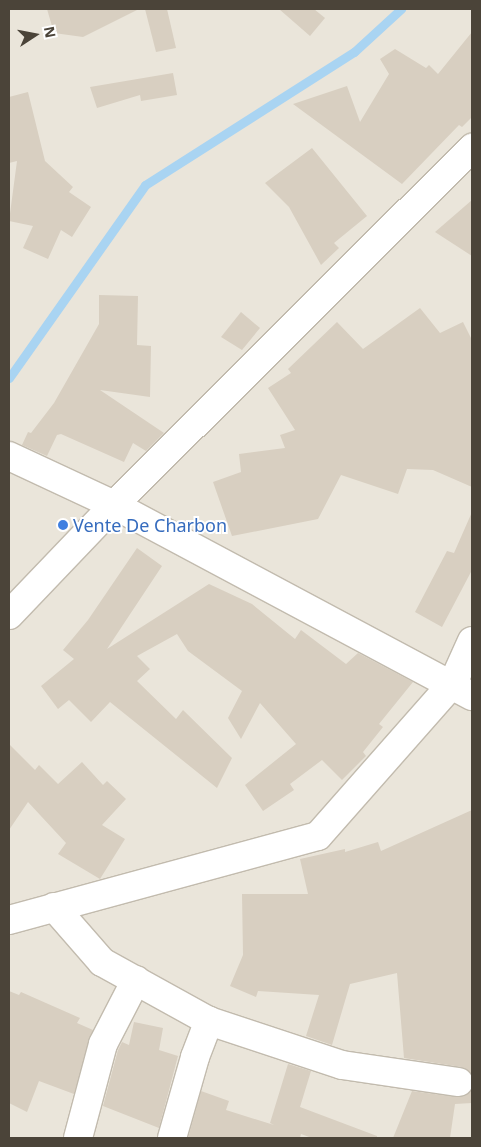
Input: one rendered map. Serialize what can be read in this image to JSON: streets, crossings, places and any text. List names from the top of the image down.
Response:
{
  "places": ["Vente De Charbon"],
  "north": "right"
}
